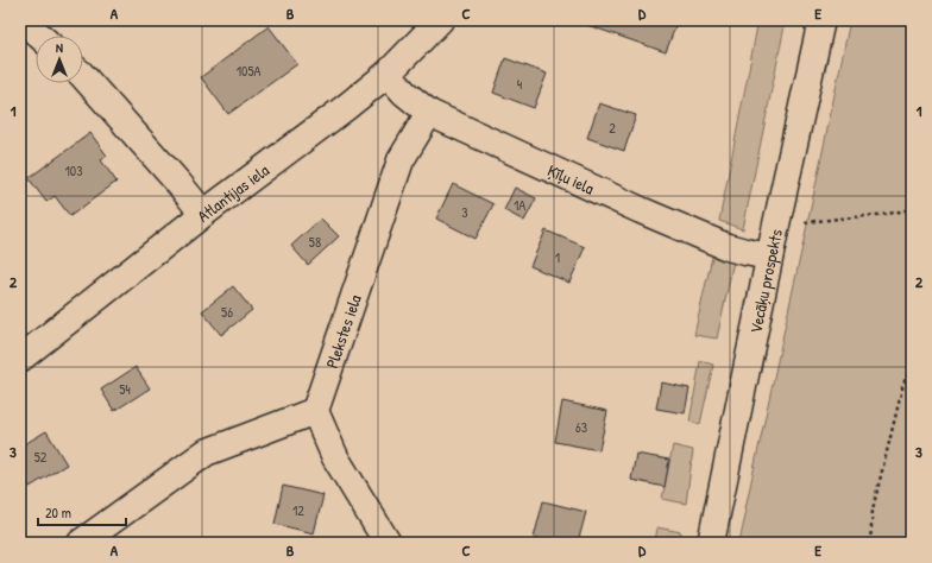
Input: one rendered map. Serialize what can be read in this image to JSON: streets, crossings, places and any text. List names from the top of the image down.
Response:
{
  "streets": {
    "street": [
      "Ķīļu iela",
      "Atlantijas iela",
      "Vecāķu prospekts",
      "Plekstes iela"
    ]
  },
  "crossings": [
    ["Ķīļu iela", "Atlantijas iela"],
    ["Ķīļu iela", "Vecāķu prospekts"],
    ["Ķīļu iela", "Plekstes iela"]
  ],
  "house_numbers": [
    "105A",
    "4",
    "2",
    "103",
    "1A",
    "3",
    "58",
    "1",
    "56",
    "54",
    "63",
    "52",
    "12"
  ],
  "scale_bar": "20 m",
  "north": "top",
  "grid": {
    "columns": [
      "A",
      "B",
      "C",
      "D",
      "E"
    ],
    "rows": ["1", "2", "3"]
  }
}
